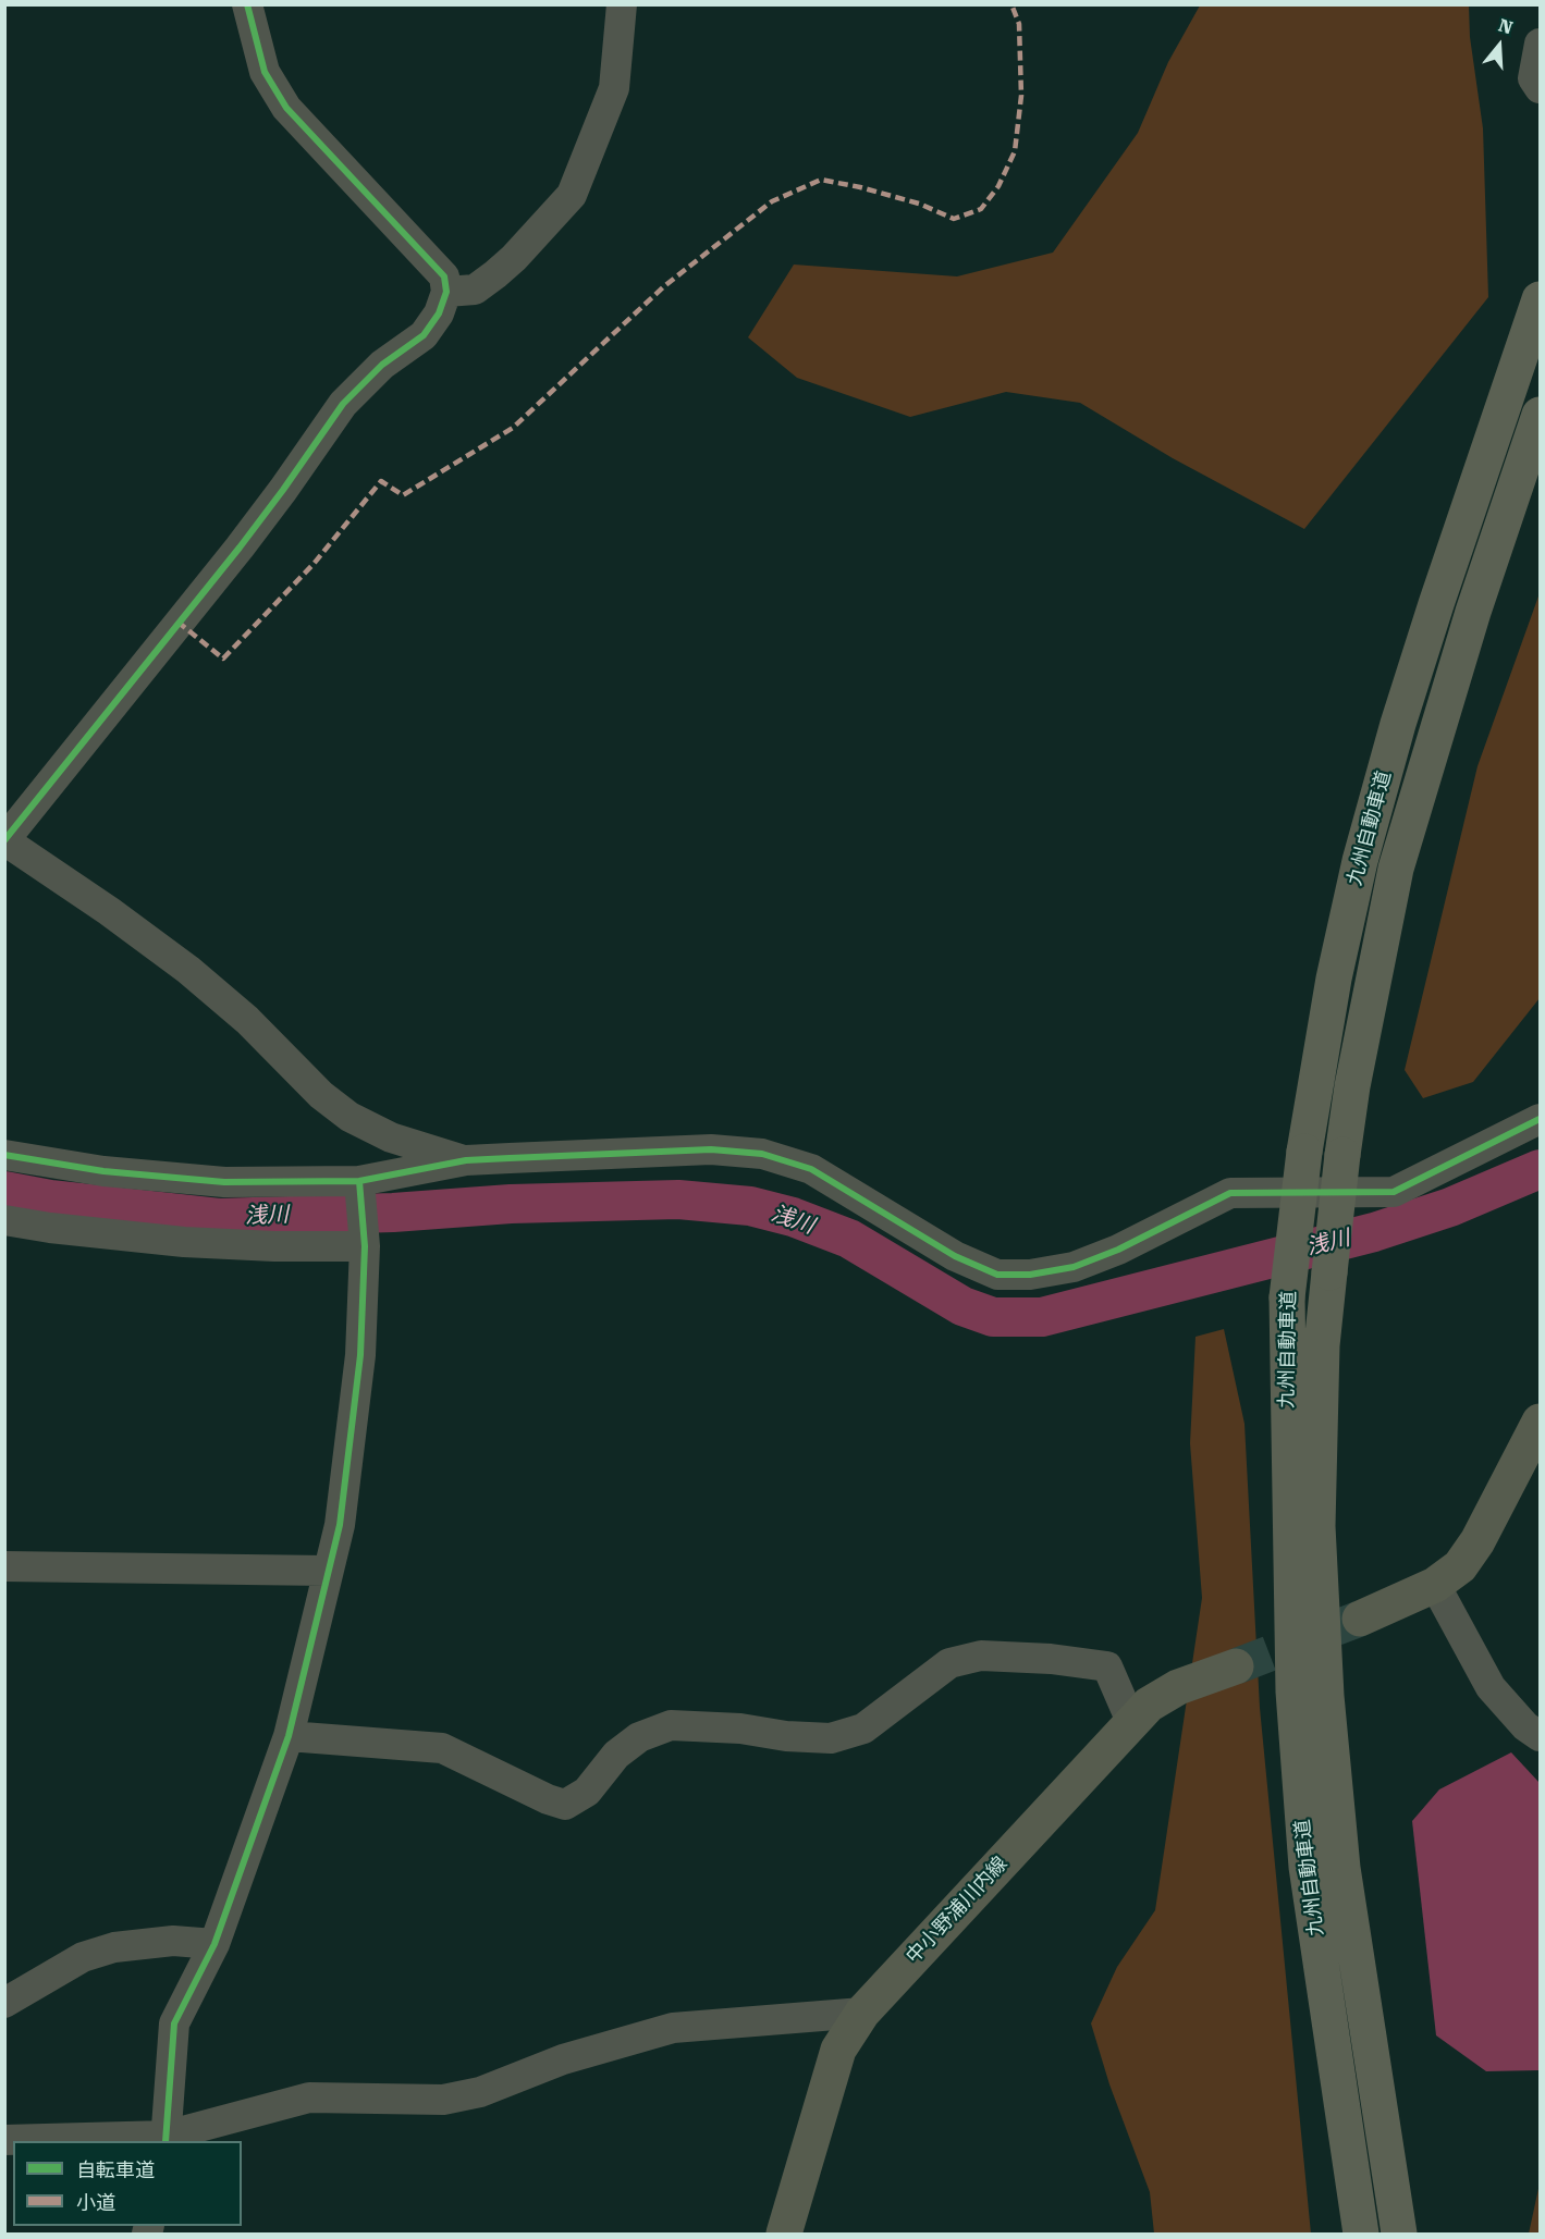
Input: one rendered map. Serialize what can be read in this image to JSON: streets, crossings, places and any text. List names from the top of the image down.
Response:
{
  "streets": {
    "highway": ["九州自動車道"],
    "main road": ["中小野浦川内線"]
  },
  "water": ["浅川"],
  "legend": ["自転車道", "小道"],
  "north": "top"
}
